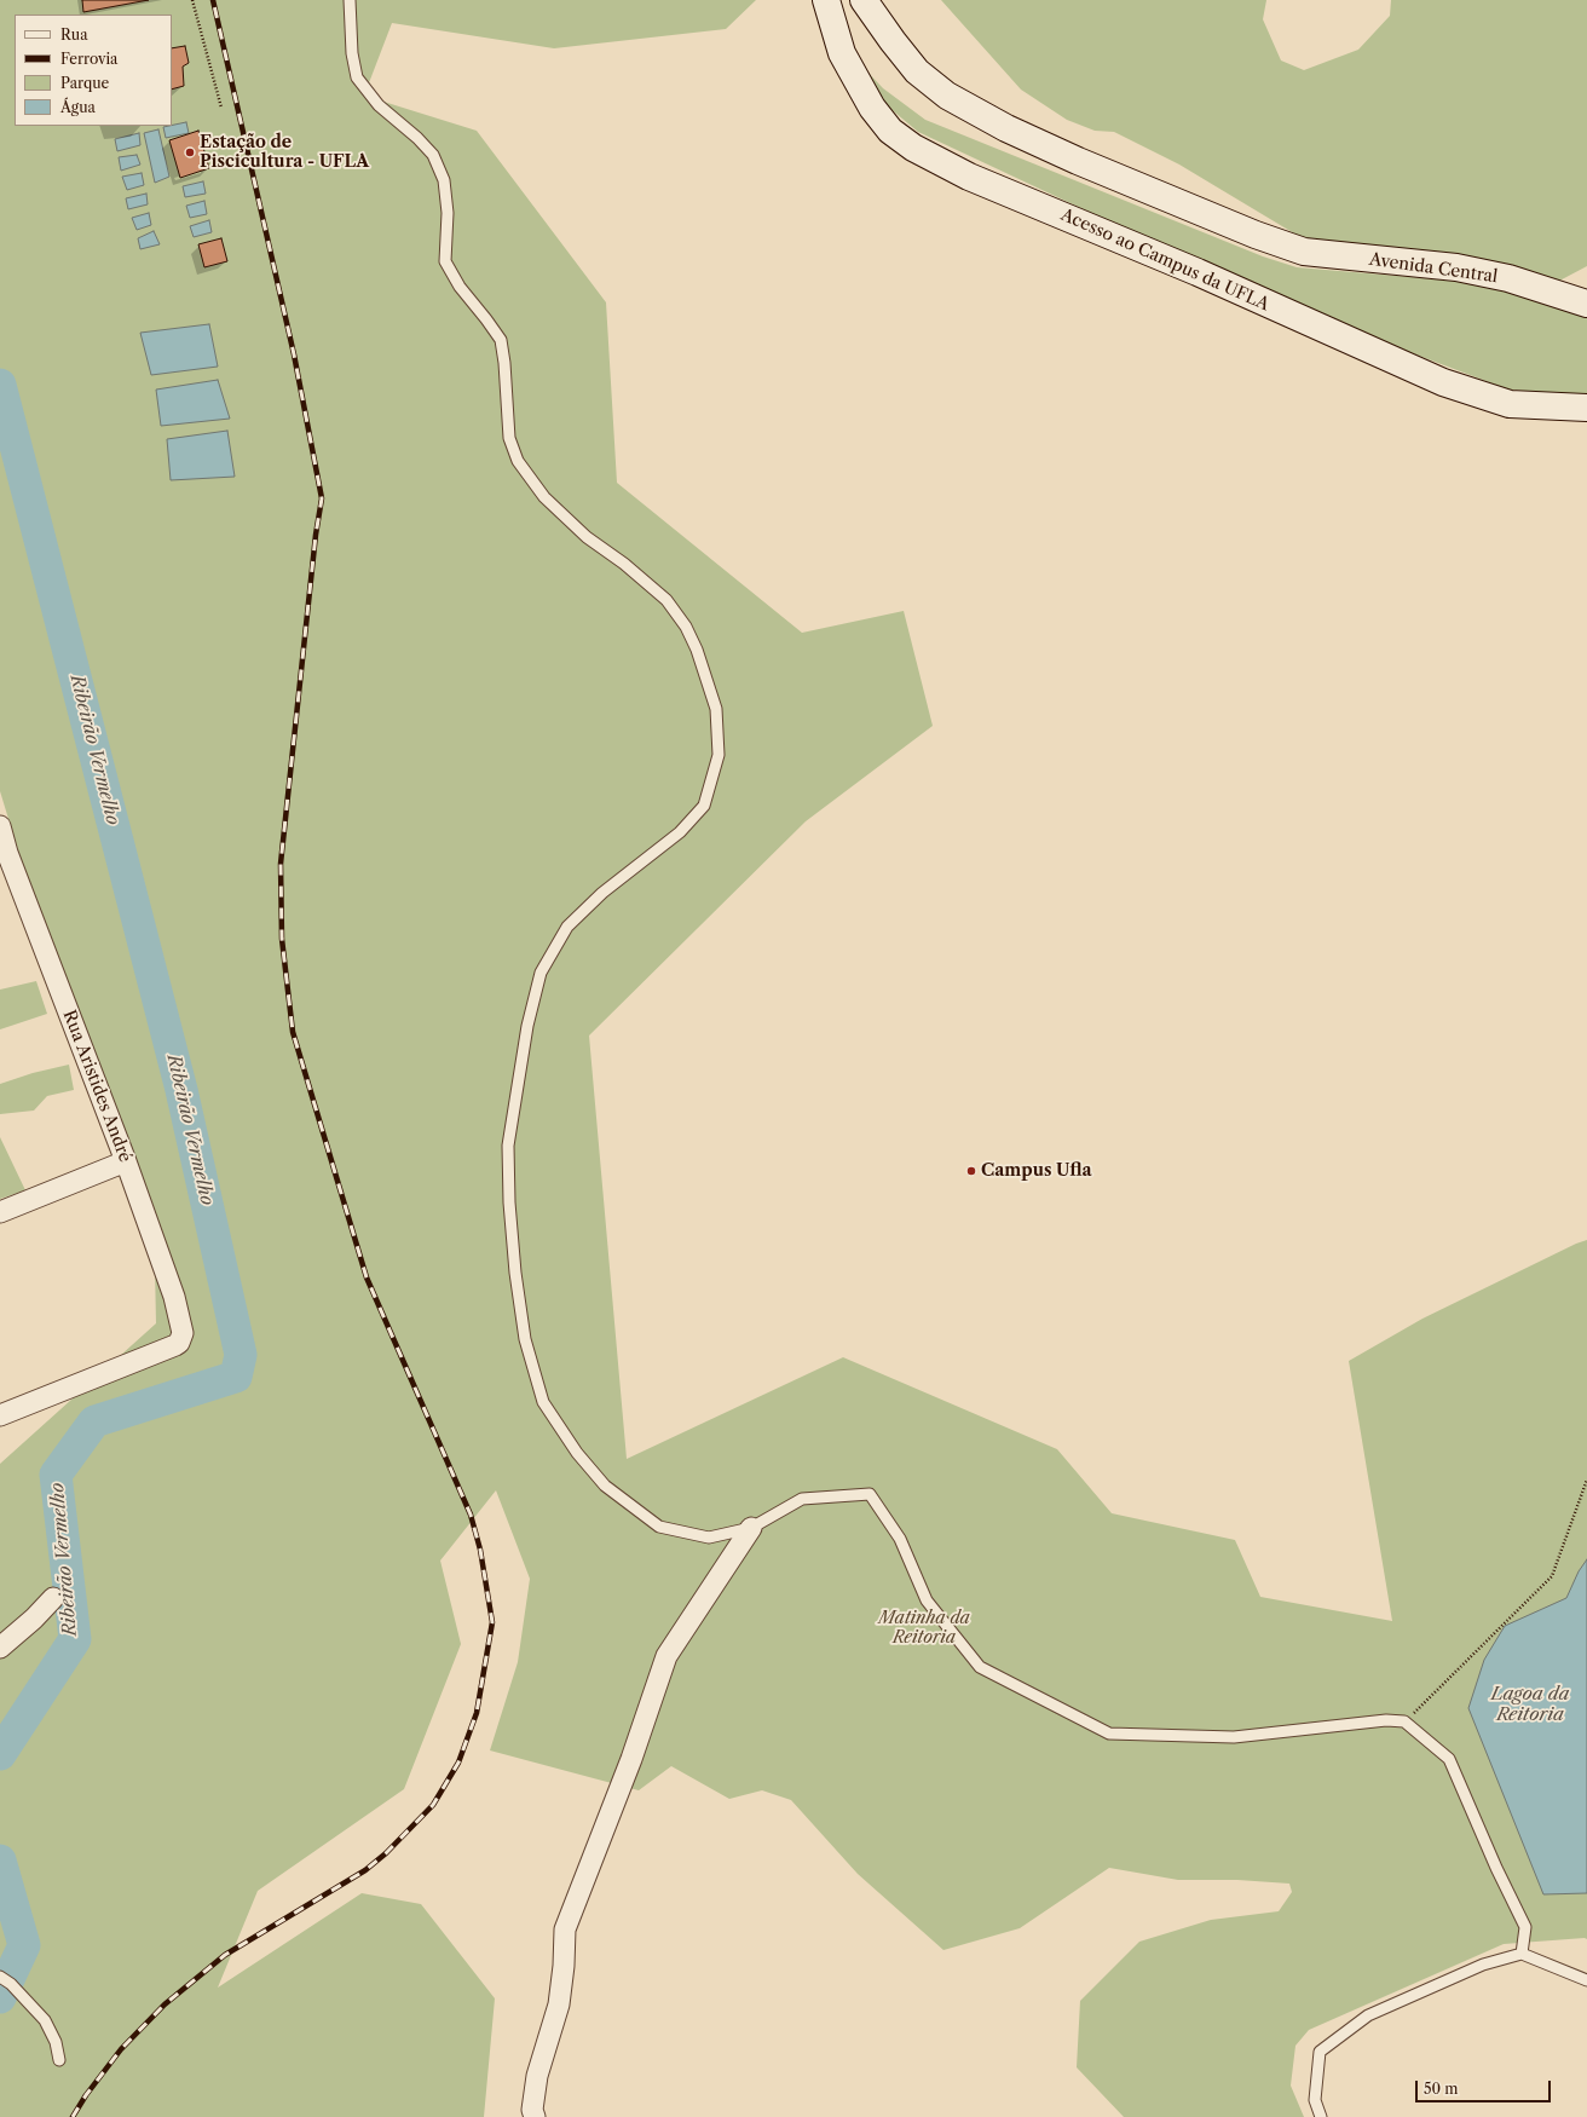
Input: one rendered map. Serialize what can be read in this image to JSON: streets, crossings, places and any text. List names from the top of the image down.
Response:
{
  "streets": {
    "street": ["Acesso ao Campus da UFLA", "Avenida Central", "Rua Aristides André"]
  },
  "water": ["Ribeirão Vermelho", "Lagoa da Reitoria"],
  "parks": ["Matinha da Reitoria"],
  "places": ["Estação de Piscicultura - UFLA", "Campus Ufla"],
  "legend": [
    "Rua",
    "Ferrovia",
    "Parque",
    "Água"
  ],
  "scale_bar": "50 m"
}
